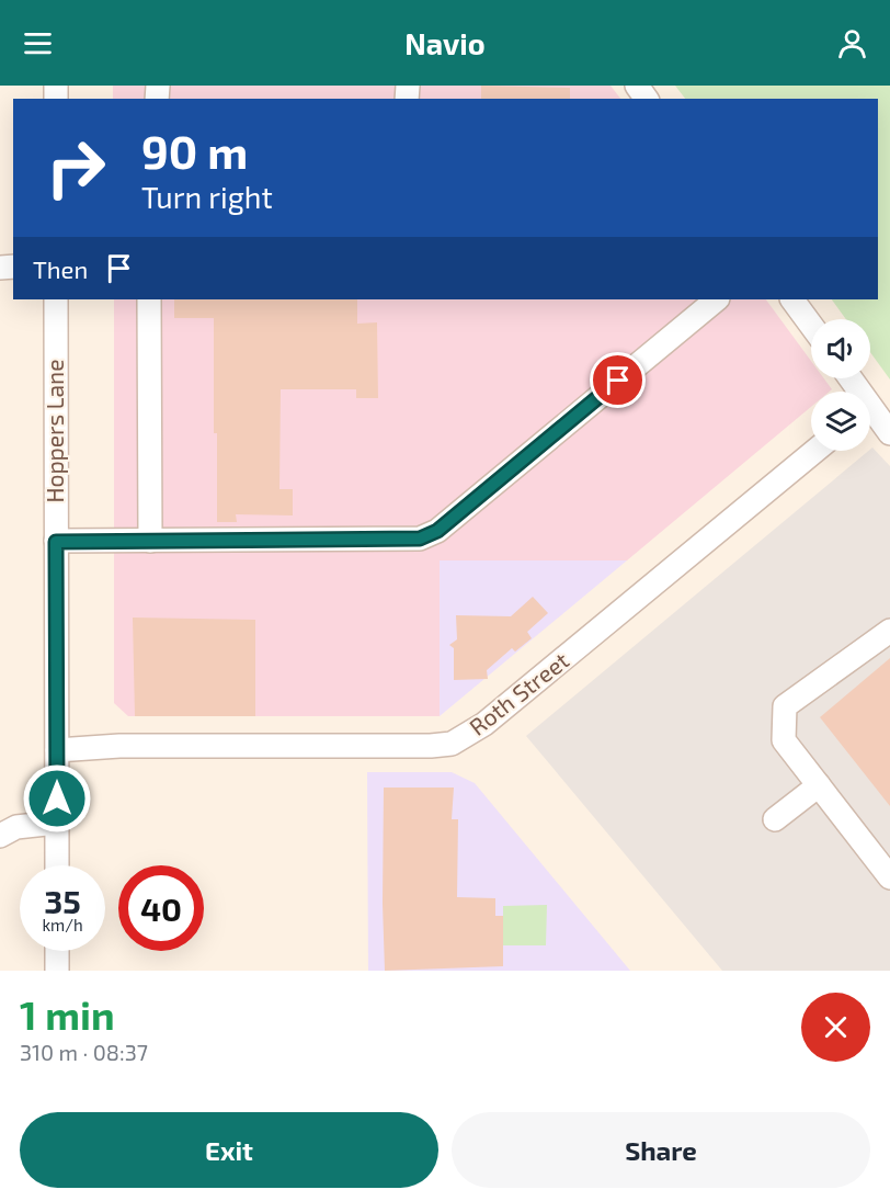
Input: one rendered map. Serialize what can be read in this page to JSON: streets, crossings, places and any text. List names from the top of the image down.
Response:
{
  "streets": {
    "street": ["Hoppers Lane", "Roth Street"]
  },
  "crossings": [
    ["Hoppers Lane", "Roth Street"]
  ],
  "page": {
    "header": "Navio",
    "turn": ["90 m", "Turn right"],
    "then": "Then",
    "speed": "35 km/h",
    "limit": "40",
    "heading": ["1 min", "310 m · 08:37"],
    "buttons": ["Exit", "Share"]
  }
}
